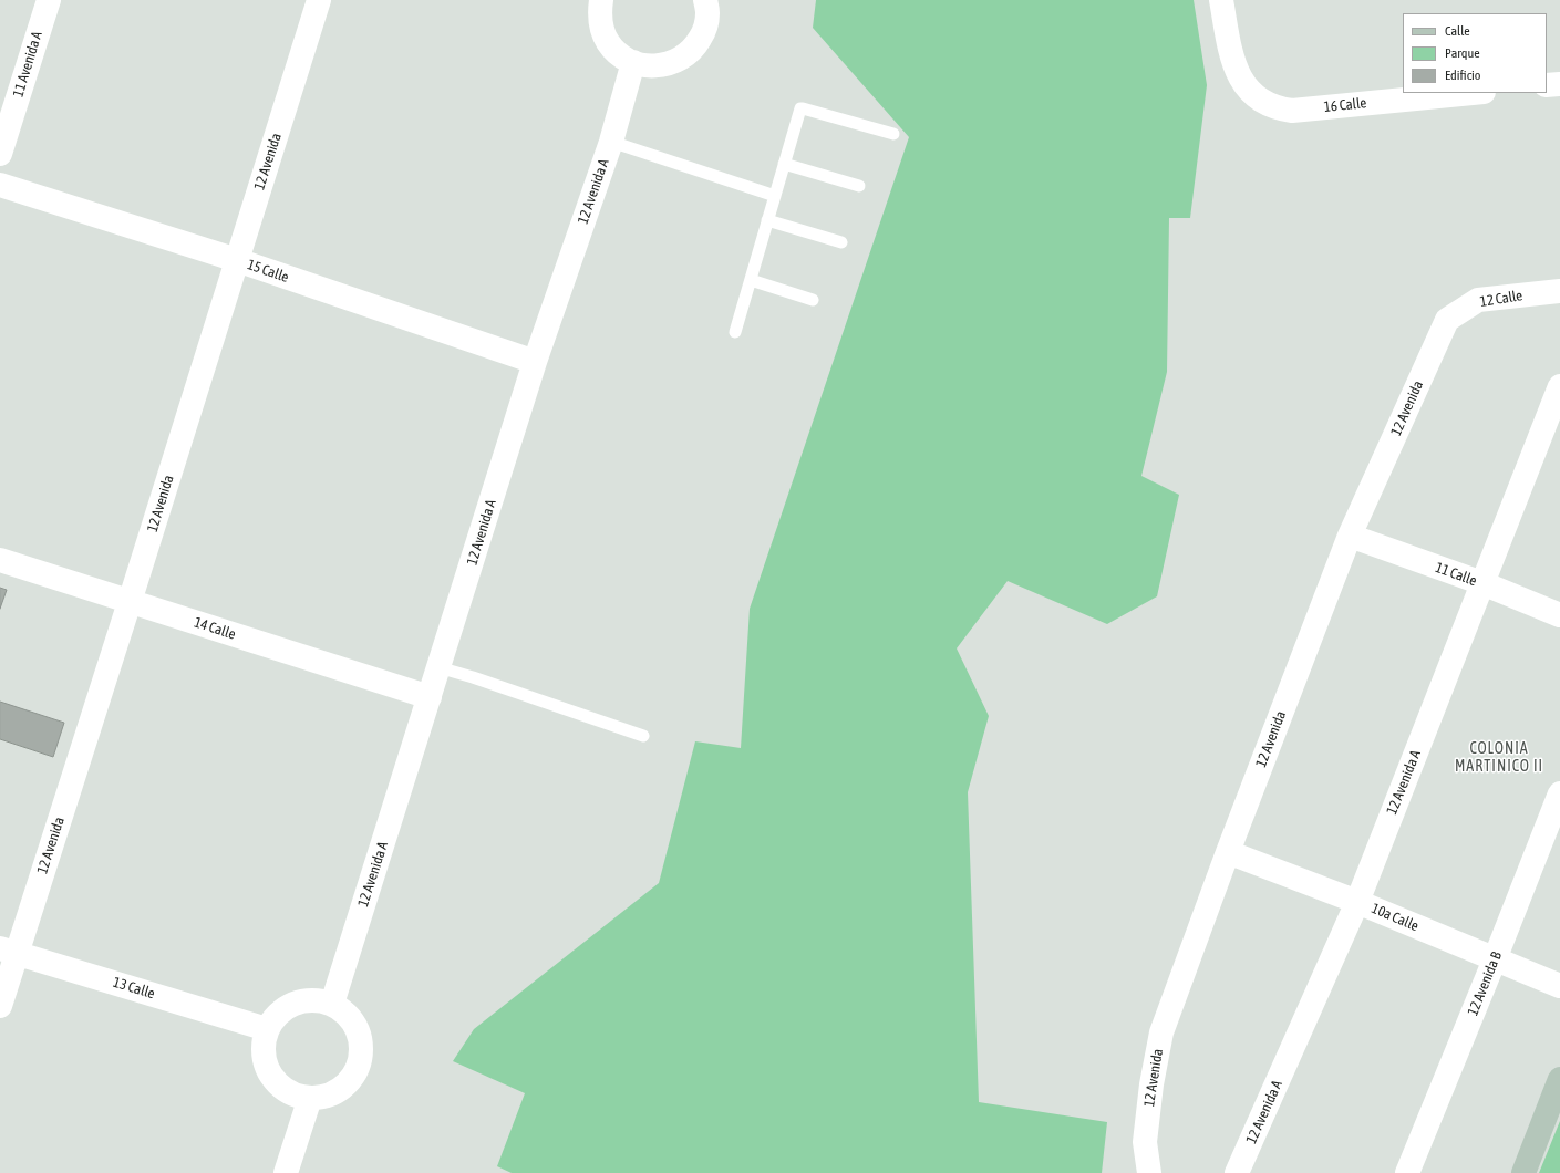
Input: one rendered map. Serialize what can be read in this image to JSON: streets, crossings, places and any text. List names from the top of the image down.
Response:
{
  "streets": {
    "street": [
      "11 Avenida A",
      "16 Calle",
      "12 Avenida",
      "12 Avenida A",
      "15 Calle",
      "12 Calle",
      "11 Calle",
      "14 Calle",
      "10a Calle",
      "12 Avenida B",
      "13 Calle"
    ]
  },
  "crossings": [
    ["12 Avenida", "15 Calle"],
    ["12 Avenida", "12 Calle"],
    ["12 Avenida", "11 Calle"],
    ["12 Avenida", "14 Calle"],
    ["12 Avenida", "10a Calle"],
    ["12 Avenida", "13 Calle"],
    ["12 Avenida A", "15 Calle"],
    ["12 Avenida A", "11 Calle"],
    ["12 Avenida A", "14 Calle"],
    ["12 Avenida A", "10a Calle"],
    ["12 Avenida A", "13 Calle"],
    ["10a Calle", "12 Avenida B"]
  ],
  "districts": ["COLONIA MARTINICO II"],
  "legend": ["Calle", "Parque", "Edificio"]
}
